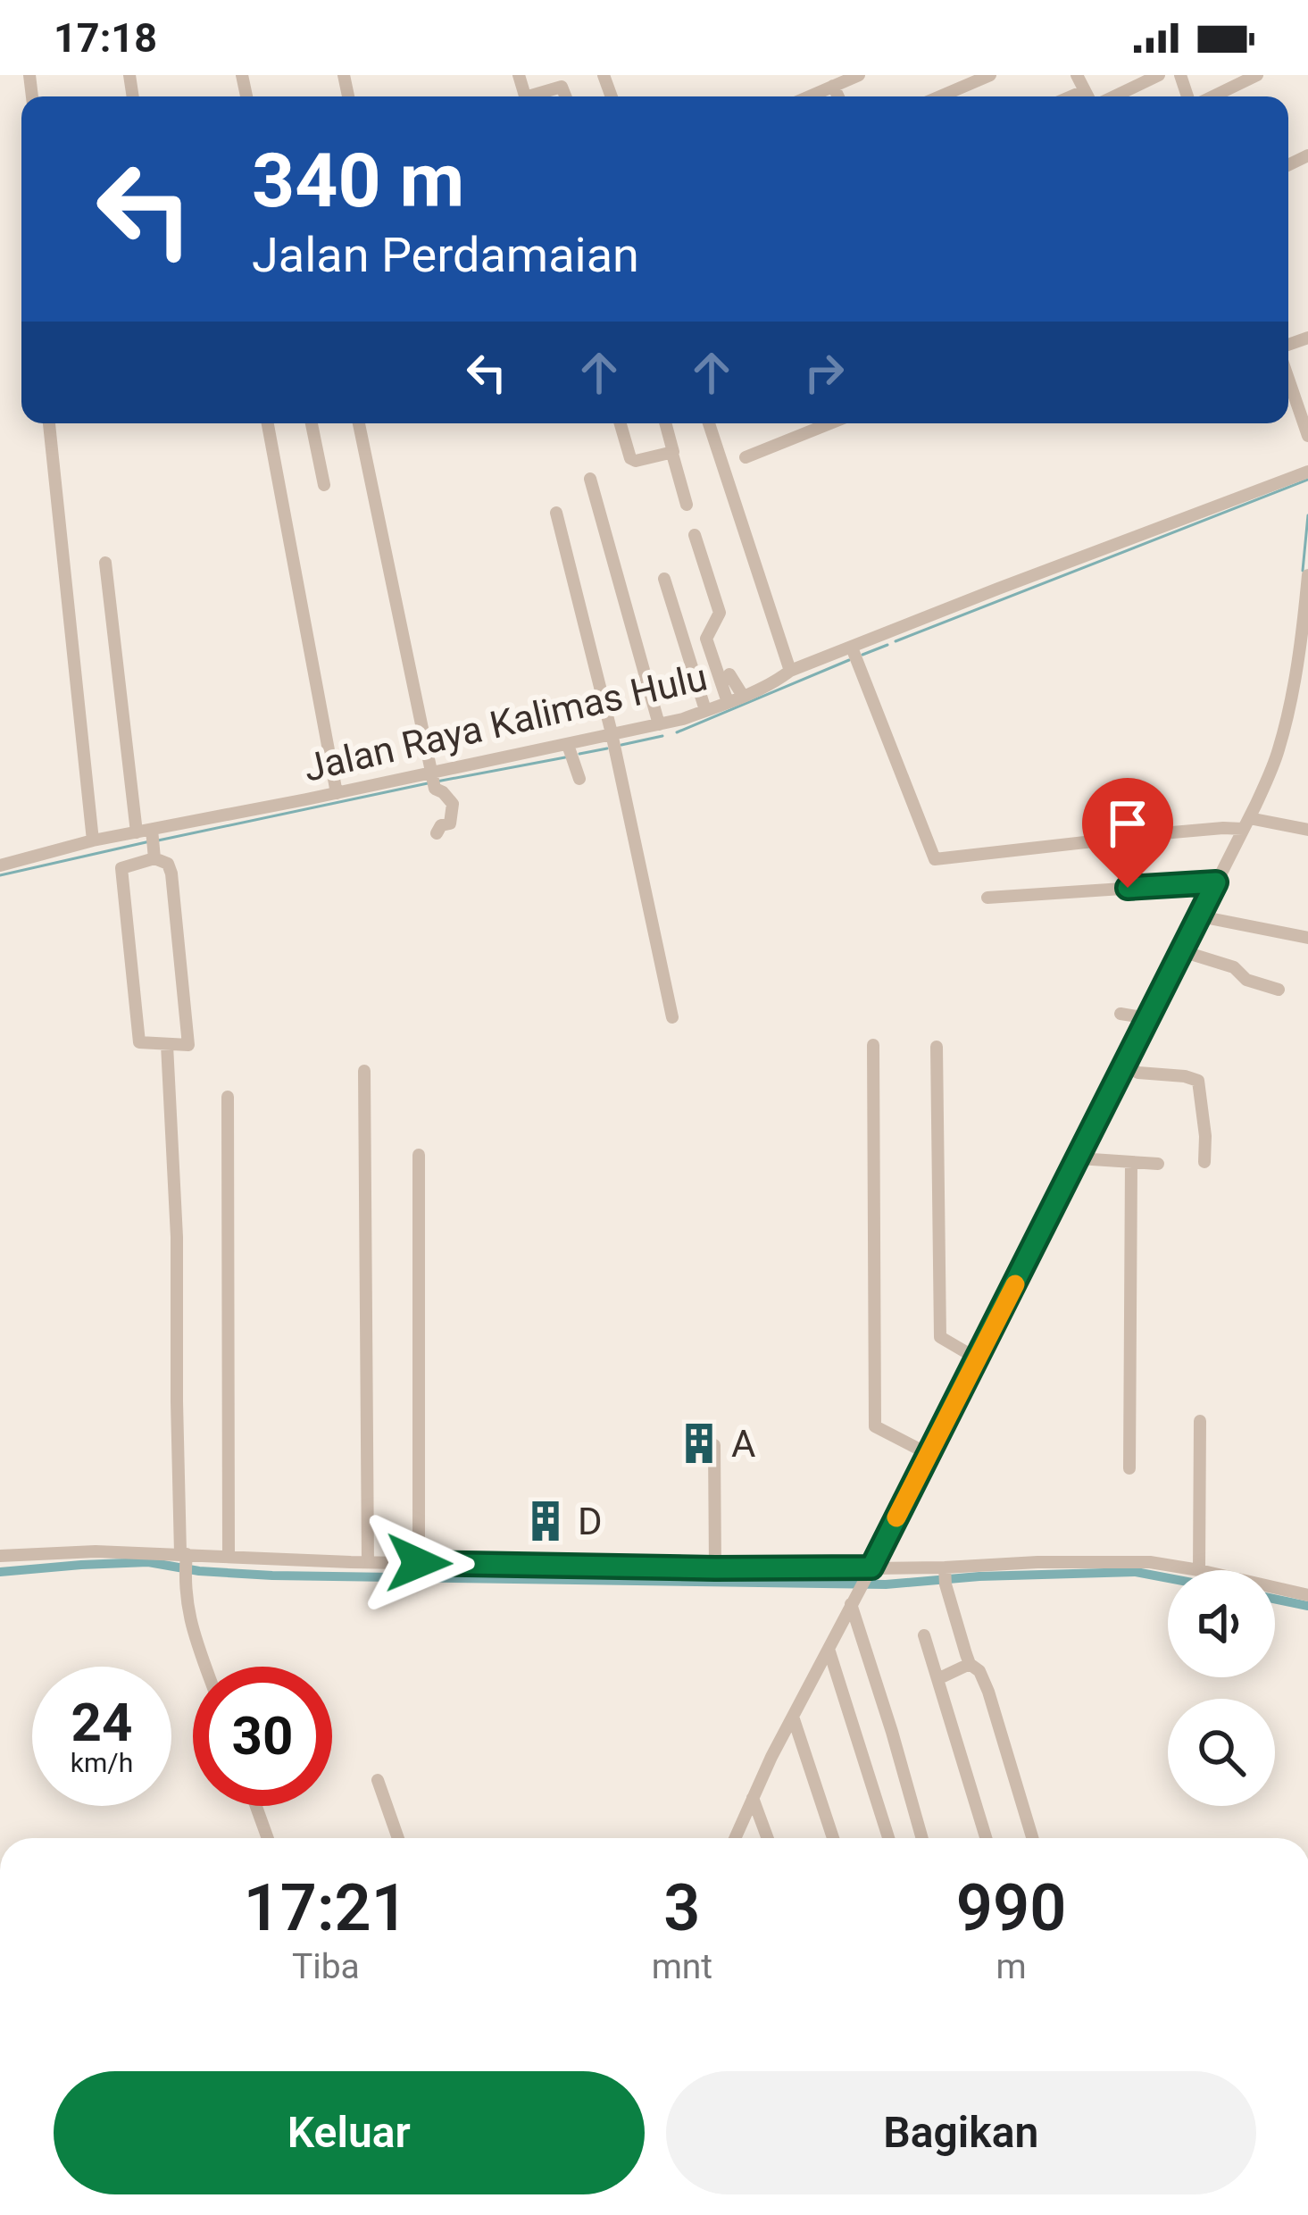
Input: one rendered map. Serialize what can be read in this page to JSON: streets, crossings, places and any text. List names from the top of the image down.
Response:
{
  "streets": {
    "street": ["Jalan Raya Kalimas Hulu"]
  },
  "places": {
    "building": ["A", "D"]
  },
  "page": {
    "status": "17:18",
    "turn": ["340 m", "Jalan Perdamaian"],
    "speed": "24 km/h",
    "limit": "30",
    "eta": [
      "17:21",
      "Tiba",
      "3",
      "mnt",
      "990",
      "m"
    ],
    "buttons": ["Keluar", "Bagikan"]
  }
}
